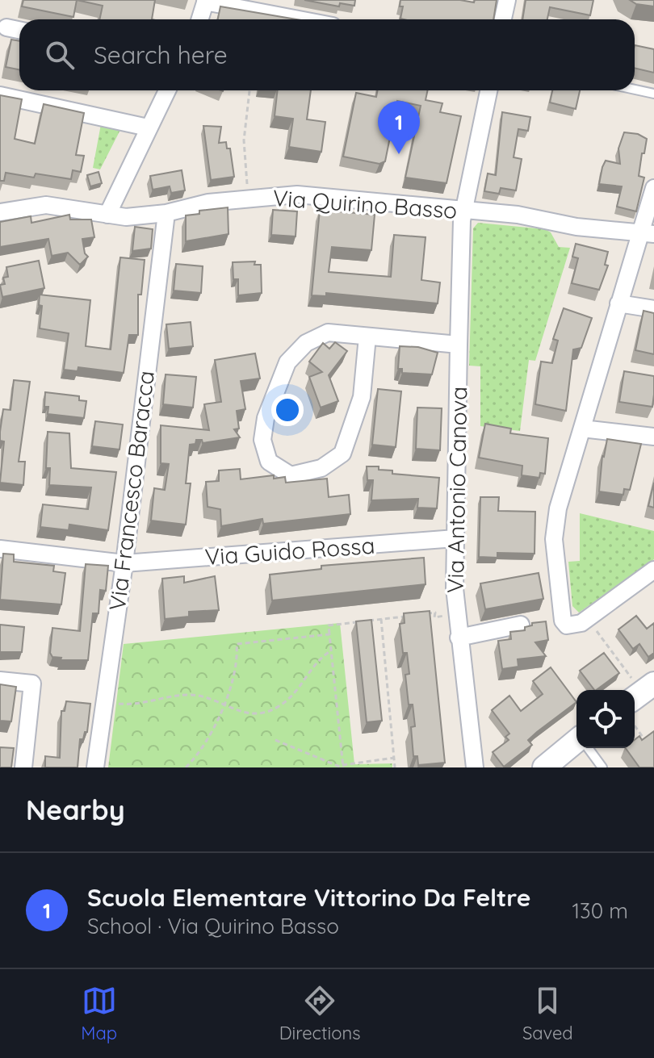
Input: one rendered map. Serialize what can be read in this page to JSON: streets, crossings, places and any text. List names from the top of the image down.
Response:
{
  "streets": {
    "street": [
      "Via Quirino Basso",
      "Via Antonio Canova",
      "Via Francesco Baracca",
      "Via Guido Rossa"
    ]
  },
  "crossings": [
    ["Via Quirino Basso", "Via Antonio Canova"],
    ["Via Quirino Basso", "Via Francesco Baracca"],
    ["Via Antonio Canova", "Via Guido Rossa"],
    ["Via Francesco Baracca", "Via Guido Rossa"]
  ],
  "page": {
    "search": "Search here",
    "pins": "1",
    "heading": "Nearby",
    "list": [
      {
        "mark": "1",
        "name": "Scuola Elementare Vittorino Da Feltre",
        "note": "School · Via Quirino Basso",
        "value": "130 m"
      }
    ],
    "nav": ["Map", "Directions", "Saved"]
  }
}
